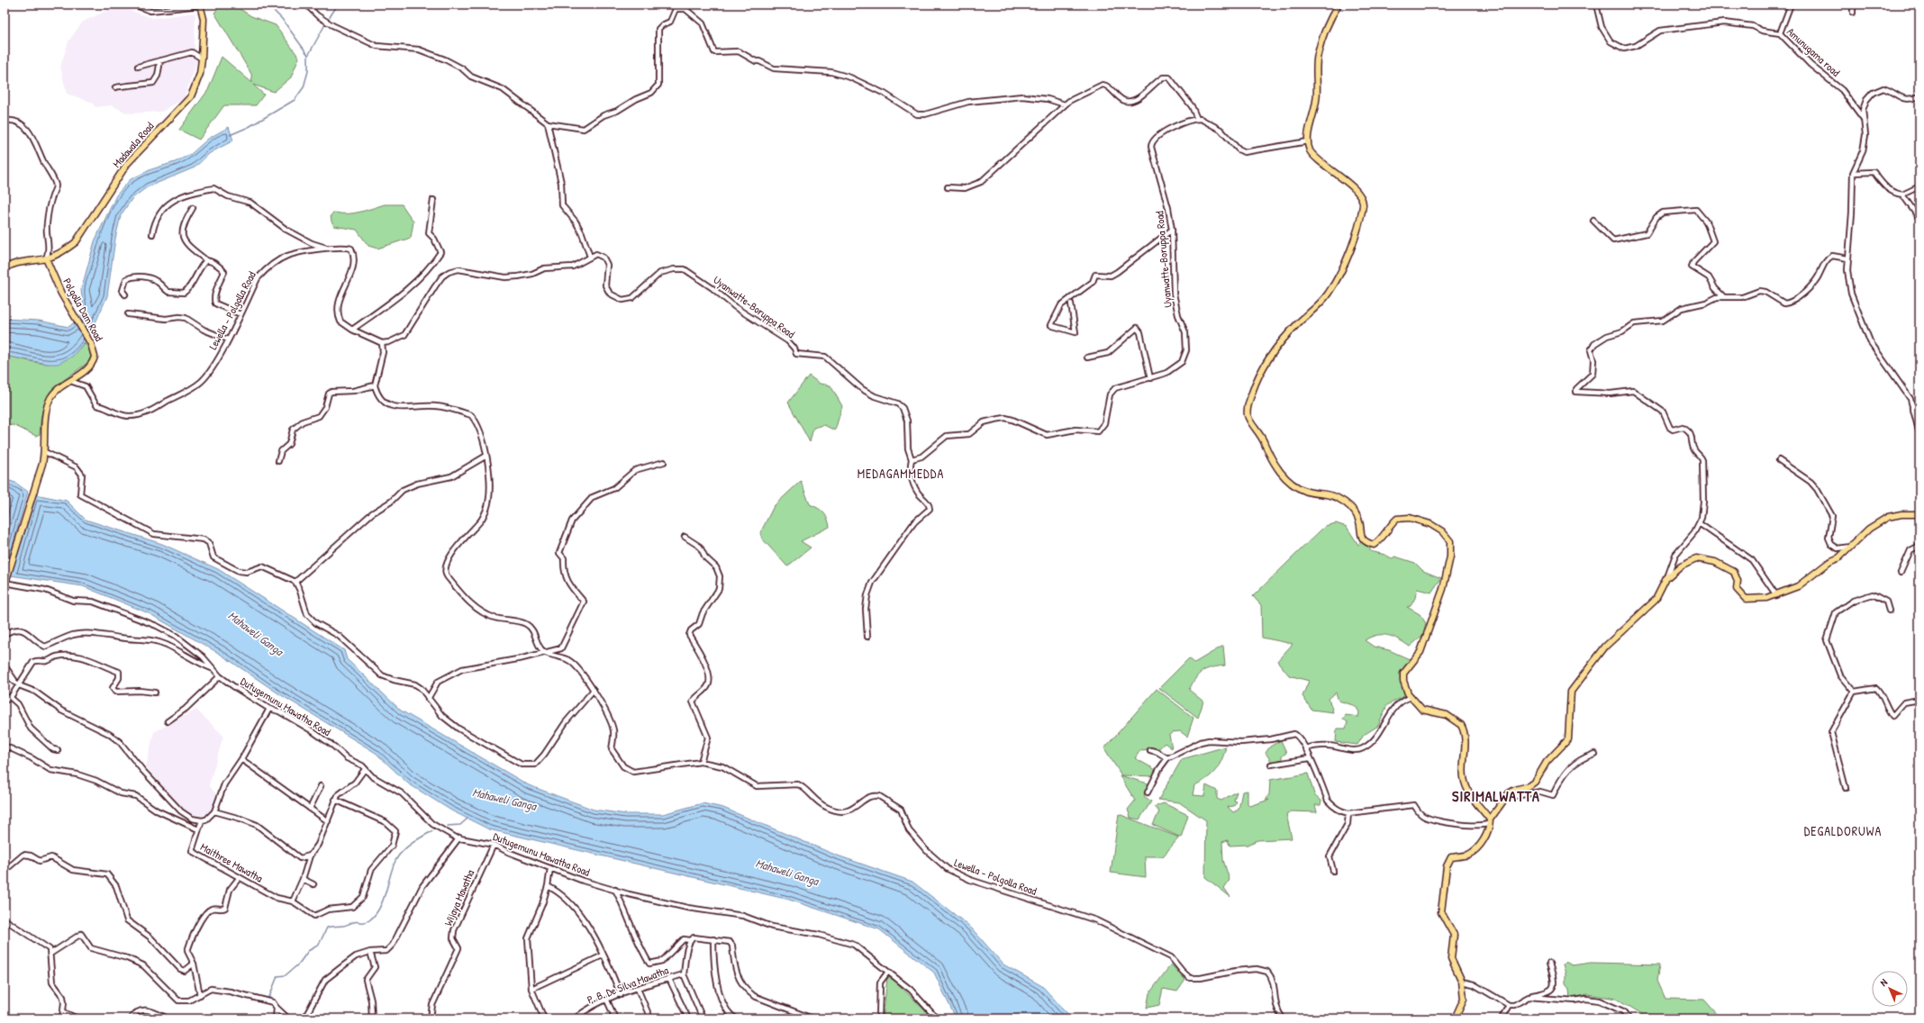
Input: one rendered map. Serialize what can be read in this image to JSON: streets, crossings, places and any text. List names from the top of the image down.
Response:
{
  "streets": {
    "main road": ["Madawala Road", "Polgolla Dam Road"],
    "street": [
      "Amunugama road",
      "Uyanwatte-Boruppa Road",
      "Lewella - Polgolla Road",
      "Dutugemunu Mawatha Road",
      "Maithree Mawatha",
      "Wijaya Mawatha",
      "P. B. De Silva Mawatha"
    ]
  },
  "crossings": [
    ["Madawala Road", "Polgolla Dam Road"],
    ["Polgolla Dam Road", "Lewella - Polgolla Road"],
    ["Polgolla Dam Road", "Dutugemunu Mawatha Road"],
    ["Dutugemunu Mawatha Road", "Wijaya Mawatha"]
  ],
  "districts": ["MEDAGAMMEDDA", "SIRIMALWATTA", "DEGALDORUWA"],
  "water": ["Mahaweli Ganga"],
  "north": "top left"
}
